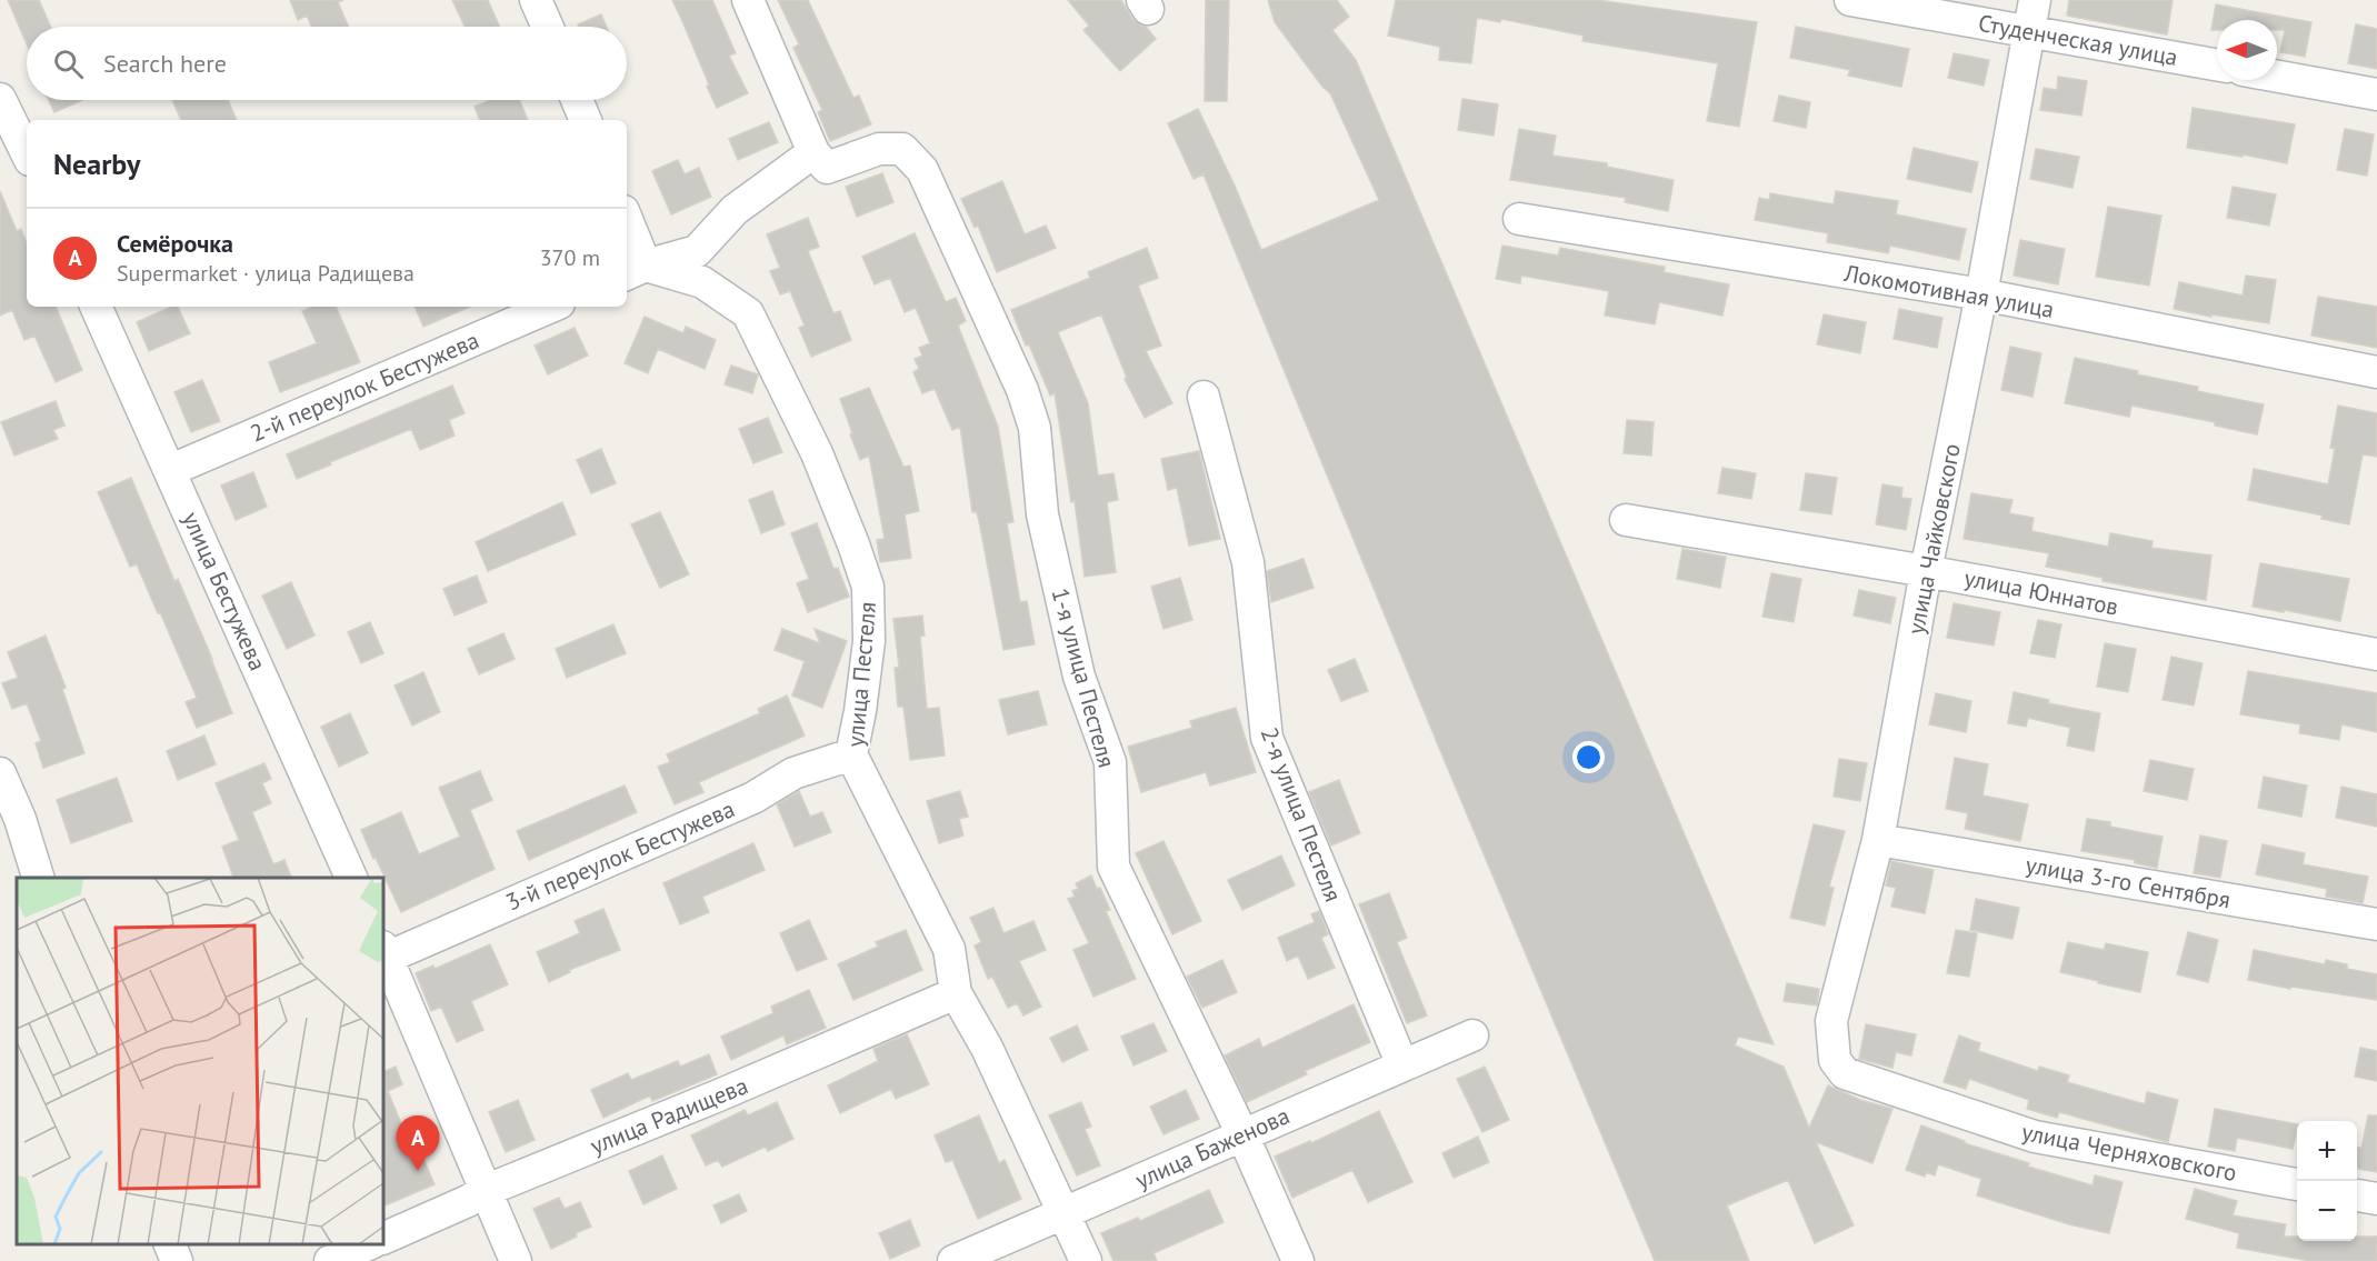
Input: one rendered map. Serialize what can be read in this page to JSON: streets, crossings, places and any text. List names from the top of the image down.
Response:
{
  "streets": {
    "street": [
      "Студенческая улица",
      "Локомотивная улица",
      "2-й переулок Бестужева",
      "улица Чайковского",
      "улица Бестужева",
      "улица Юннатов",
      "улица Пестеля",
      "1-я улица Пестеля",
      "2-я улица Пестеля",
      "3-й переулок Бестужева",
      "улица 3-го Сентября",
      "улица Радищева",
      "улица Баженова",
      "улица Черняховского"
    ]
  },
  "crossings": [
    ["Студенческая улица", "улица Чайковского"],
    ["Локомотивная улица", "улица Чайковского"],
    ["2-й переулок Бестужева", "улица Бестужева"],
    ["улица Чайковского", "улица Юннатов"],
    ["улица Чайковского", "улица 3-го Сентября"],
    ["улица Чайковского", "улица Черняховского"],
    ["улица Пестеля", "3-й переулок Бестужева"],
    ["улица Пестеля", "улица Радищева"],
    ["улица Пестеля", "улица Баженова"],
    ["1-я улица Пестеля", "улица Баженова"],
    ["2-я улица Пестеля", "улица Баженова"]
  ],
  "north": "left",
  "page": {
    "search": "Search here",
    "heading": "Nearby",
    "list": [
      {
        "mark": "A",
        "name": "Семёрочка",
        "note": "Supermarket · улица Радищева",
        "value": "370 m"
      }
    ],
    "pins": "A",
    "map_buttons": ["+", "−"]
  }
}
